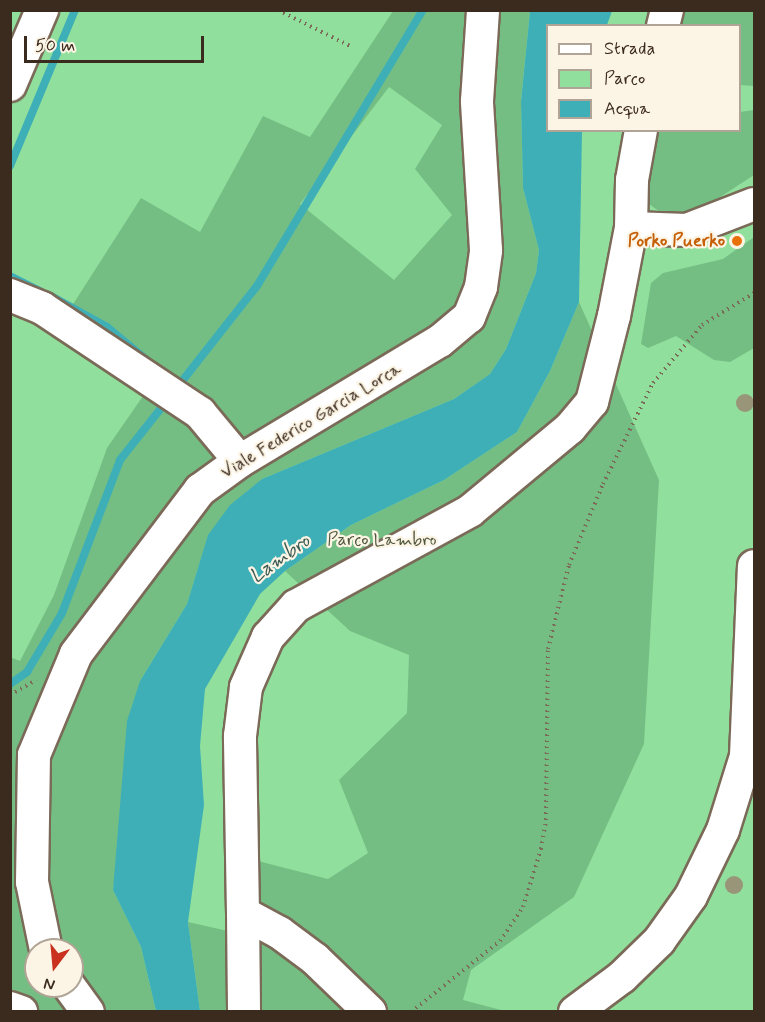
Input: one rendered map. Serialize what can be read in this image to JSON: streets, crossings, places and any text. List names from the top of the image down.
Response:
{
  "streets": {
    "street": ["Viale Federico Garcia Lorca"]
  },
  "water": ["Lambro"],
  "parks": ["Parco Lambro"],
  "places": ["Porko Puerko"],
  "legend": ["Strada", "Parco", "Acqua"],
  "scale_bar": "50 m",
  "north": "bottom"
}
